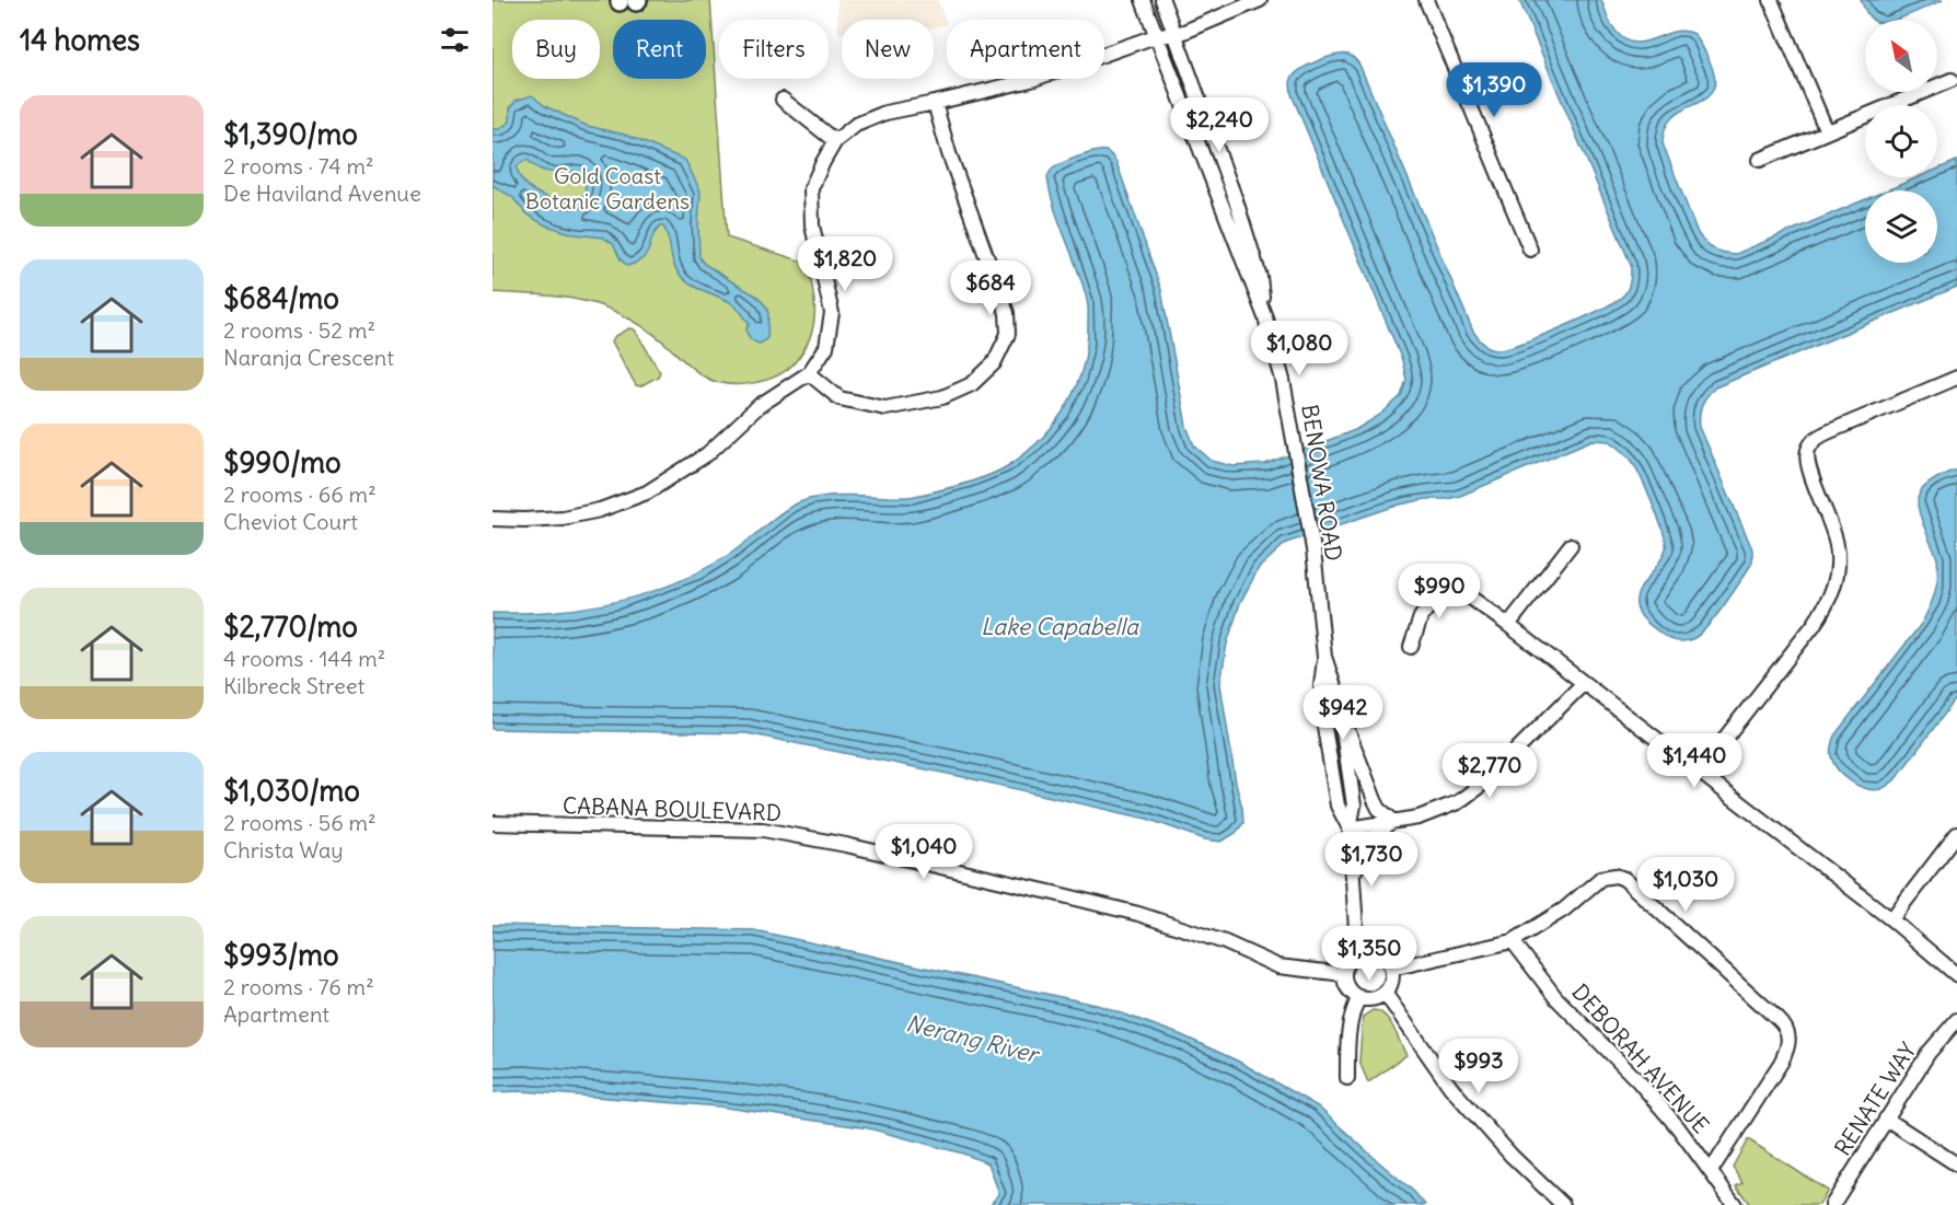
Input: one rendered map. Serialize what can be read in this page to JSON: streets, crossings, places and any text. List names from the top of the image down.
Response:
{
  "streets": {
    "street": [
      "BENOWA ROAD",
      "CABANA BOULEVARD",
      "DEBORAH AVENUE",
      "RENATE WAY"
    ]
  },
  "crossings": [
    ["BENOWA ROAD", "CABANA BOULEVARD"]
  ],
  "water": ["Lake Capabella", "Nerang River"],
  "parks": ["Gold Coast Botanic Gardens"],
  "north": "top left",
  "page": {
    "heading": "14 homes",
    "chip": [
      "Buy",
      "Rent",
      "Filters",
      "New",
      "Apartment"
    ],
    "price": [
      "$1,390",
      "$2,240",
      "$1,820",
      "$684",
      "$1,080",
      "$990",
      "$942",
      "$1,440",
      "$2,770",
      "$1,040",
      "$1,730",
      "$1,030",
      "$1,350",
      "$993"
    ],
    "list": [
      {
        "name": "$1,390/mo",
        "note": "2 rooms · 74 m² · De Haviland Avenue"
      },
      {
        "name": "$684/mo",
        "note": "2 rooms · 52 m² · Naranja Crescent"
      },
      {
        "name": "$990/mo",
        "note": "2 rooms · 66 m² · Cheviot Court"
      },
      {
        "name": "$2,770/mo",
        "note": "4 rooms · 144 m² · Kilbreck Street"
      },
      {
        "name": "$1,030/mo",
        "note": "2 rooms · 56 m² · Christa Way"
      },
      {
        "name": "$993/mo",
        "note": "2 rooms · 76 m² · Apartment"
      }
    ]
  }
}
